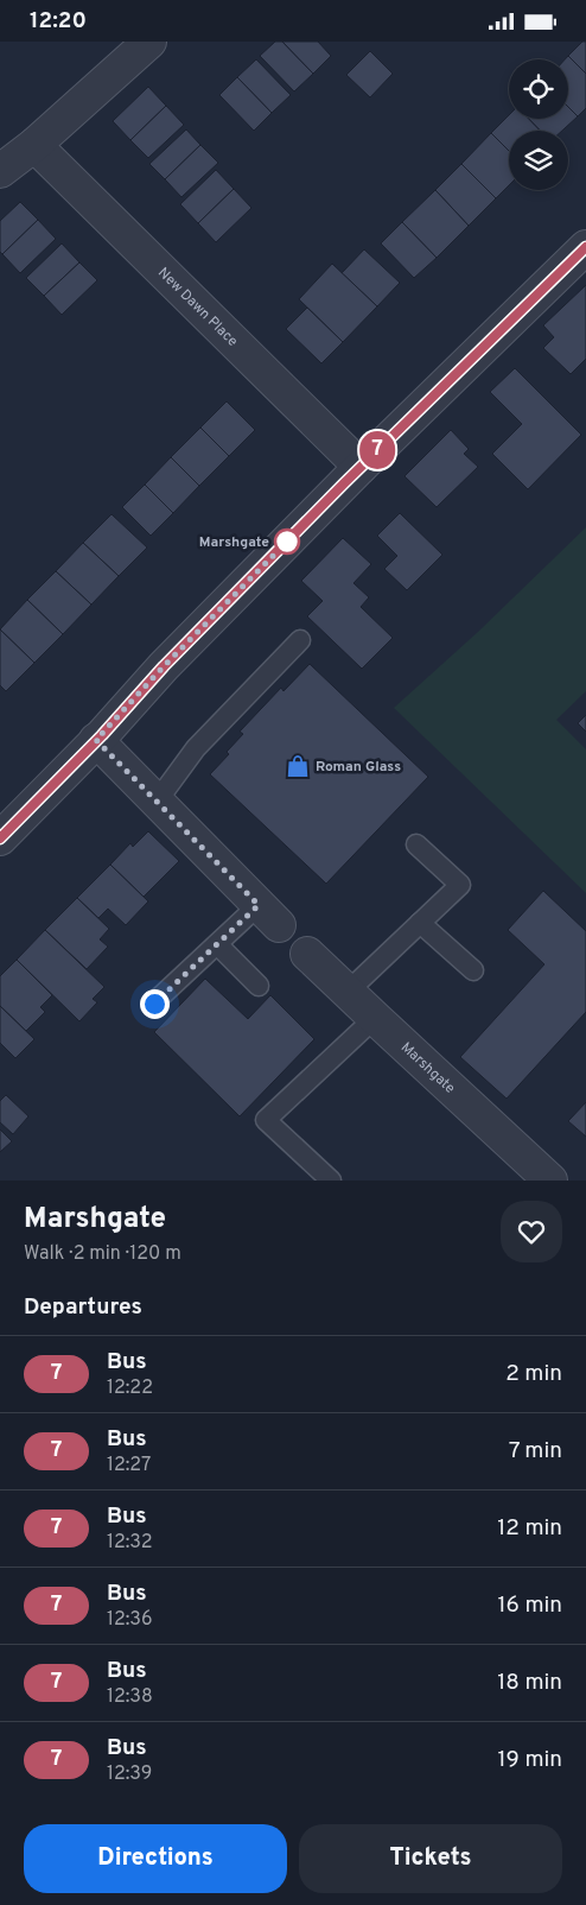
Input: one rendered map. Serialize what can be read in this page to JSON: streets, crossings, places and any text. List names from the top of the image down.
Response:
{
  "streets": {
    "street": ["New Dawn Place", "Marshgate"]
  },
  "places": {
    "other": ["Marshgate"],
    "shop": ["Roman Glass"]
  },
  "lines": ["bus line 7"],
  "page": {
    "status": "12:20",
    "on_map": "7",
    "heading": [
      ["Marshgate", "Walk · 2 min · 120 m"],
      "Departures"
    ],
    "list": [
      {
        "mark": "7",
        "name": "Bus",
        "note": "12:22",
        "value": "2 min"
      },
      {
        "mark": "7",
        "name": "Bus",
        "note": "12:27",
        "value": "7 min"
      },
      {
        "mark": "7",
        "name": "Bus",
        "note": "12:32",
        "value": "12 min"
      },
      {
        "mark": "7",
        "name": "Bus",
        "note": "12:36",
        "value": "16 min"
      },
      {
        "mark": "7",
        "name": "Bus",
        "note": "12:38",
        "value": "18 min"
      },
      {
        "mark": "7",
        "name": "Bus",
        "note": "12:39",
        "value": "19 min"
      }
    ],
    "buttons": ["Directions", "Tickets"]
  }
}
